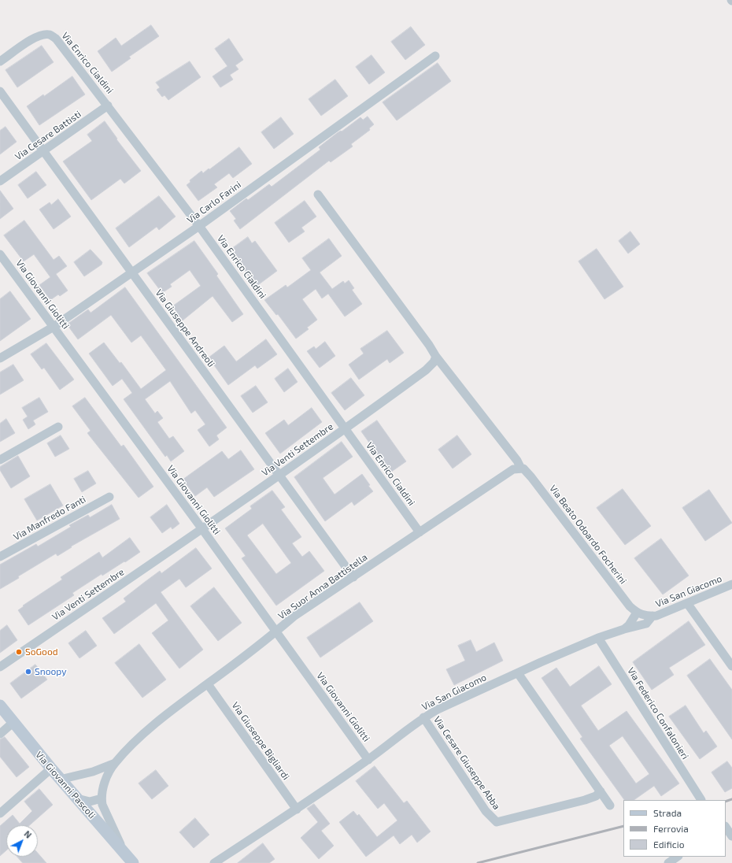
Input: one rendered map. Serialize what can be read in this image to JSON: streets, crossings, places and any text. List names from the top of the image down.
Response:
{
  "streets": {
    "street": [
      "Via Enrico Cialdini",
      "Via Cesare Battisti",
      "Via Carlo Farini",
      "Via Giovanni Giolitti",
      "Via Giuseppe Andreoli",
      "Via Venti Settembre",
      "Via Manfredo Fanti",
      "Via Beato Odoardo Focherini",
      "Via Suor Anna Battistella",
      "Via San Giacomo",
      "Via Federico Confalonieri",
      "Via Giuseppe Bigliardi",
      "Via Cesare Giuseppe Abba",
      "Via Giovanni Pascoli"
    ]
  },
  "crossings": [
    ["Via Enrico Cialdini", "Via Cesare Battisti"],
    ["Via Enrico Cialdini", "Via Carlo Farini"],
    ["Via Enrico Cialdini", "Via Venti Settembre"],
    ["Via Enrico Cialdini", "Via Suor Anna Battistella"],
    ["Via Cesare Battisti", "Via Giuseppe Andreoli"],
    ["Via Carlo Farini", "Via Giovanni Giolitti"],
    ["Via Carlo Farini", "Via Giuseppe Andreoli"],
    ["Via Giovanni Giolitti", "Via Venti Settembre"],
    ["Via Giovanni Giolitti", "Via Suor Anna Battistella"],
    ["Via Giovanni Giolitti", "Via San Giacomo"],
    ["Via Giuseppe Andreoli", "Via Venti Settembre"],
    ["Via Giuseppe Andreoli", "Via Suor Anna Battistella"],
    ["Via Venti Settembre", "Via Beato Odoardo Focherini"],
    ["Via Beato Odoardo Focherini", "Via Suor Anna Battistella"],
    ["Via Beato Odoardo Focherini", "Via San Giacomo"],
    ["Via Suor Anna Battistella", "Via Giuseppe Bigliardi"],
    ["Via San Giacomo", "Via Federico Confalonieri"],
    ["Via San Giacomo", "Via Giuseppe Bigliardi"],
    ["Via San Giacomo", "Via Cesare Giuseppe Abba"]
  ],
  "places": ["SoGood", "Snoopy"],
  "legend": ["Strada", "Ferrovia", "Edificio"],
  "north": "top right"
}
